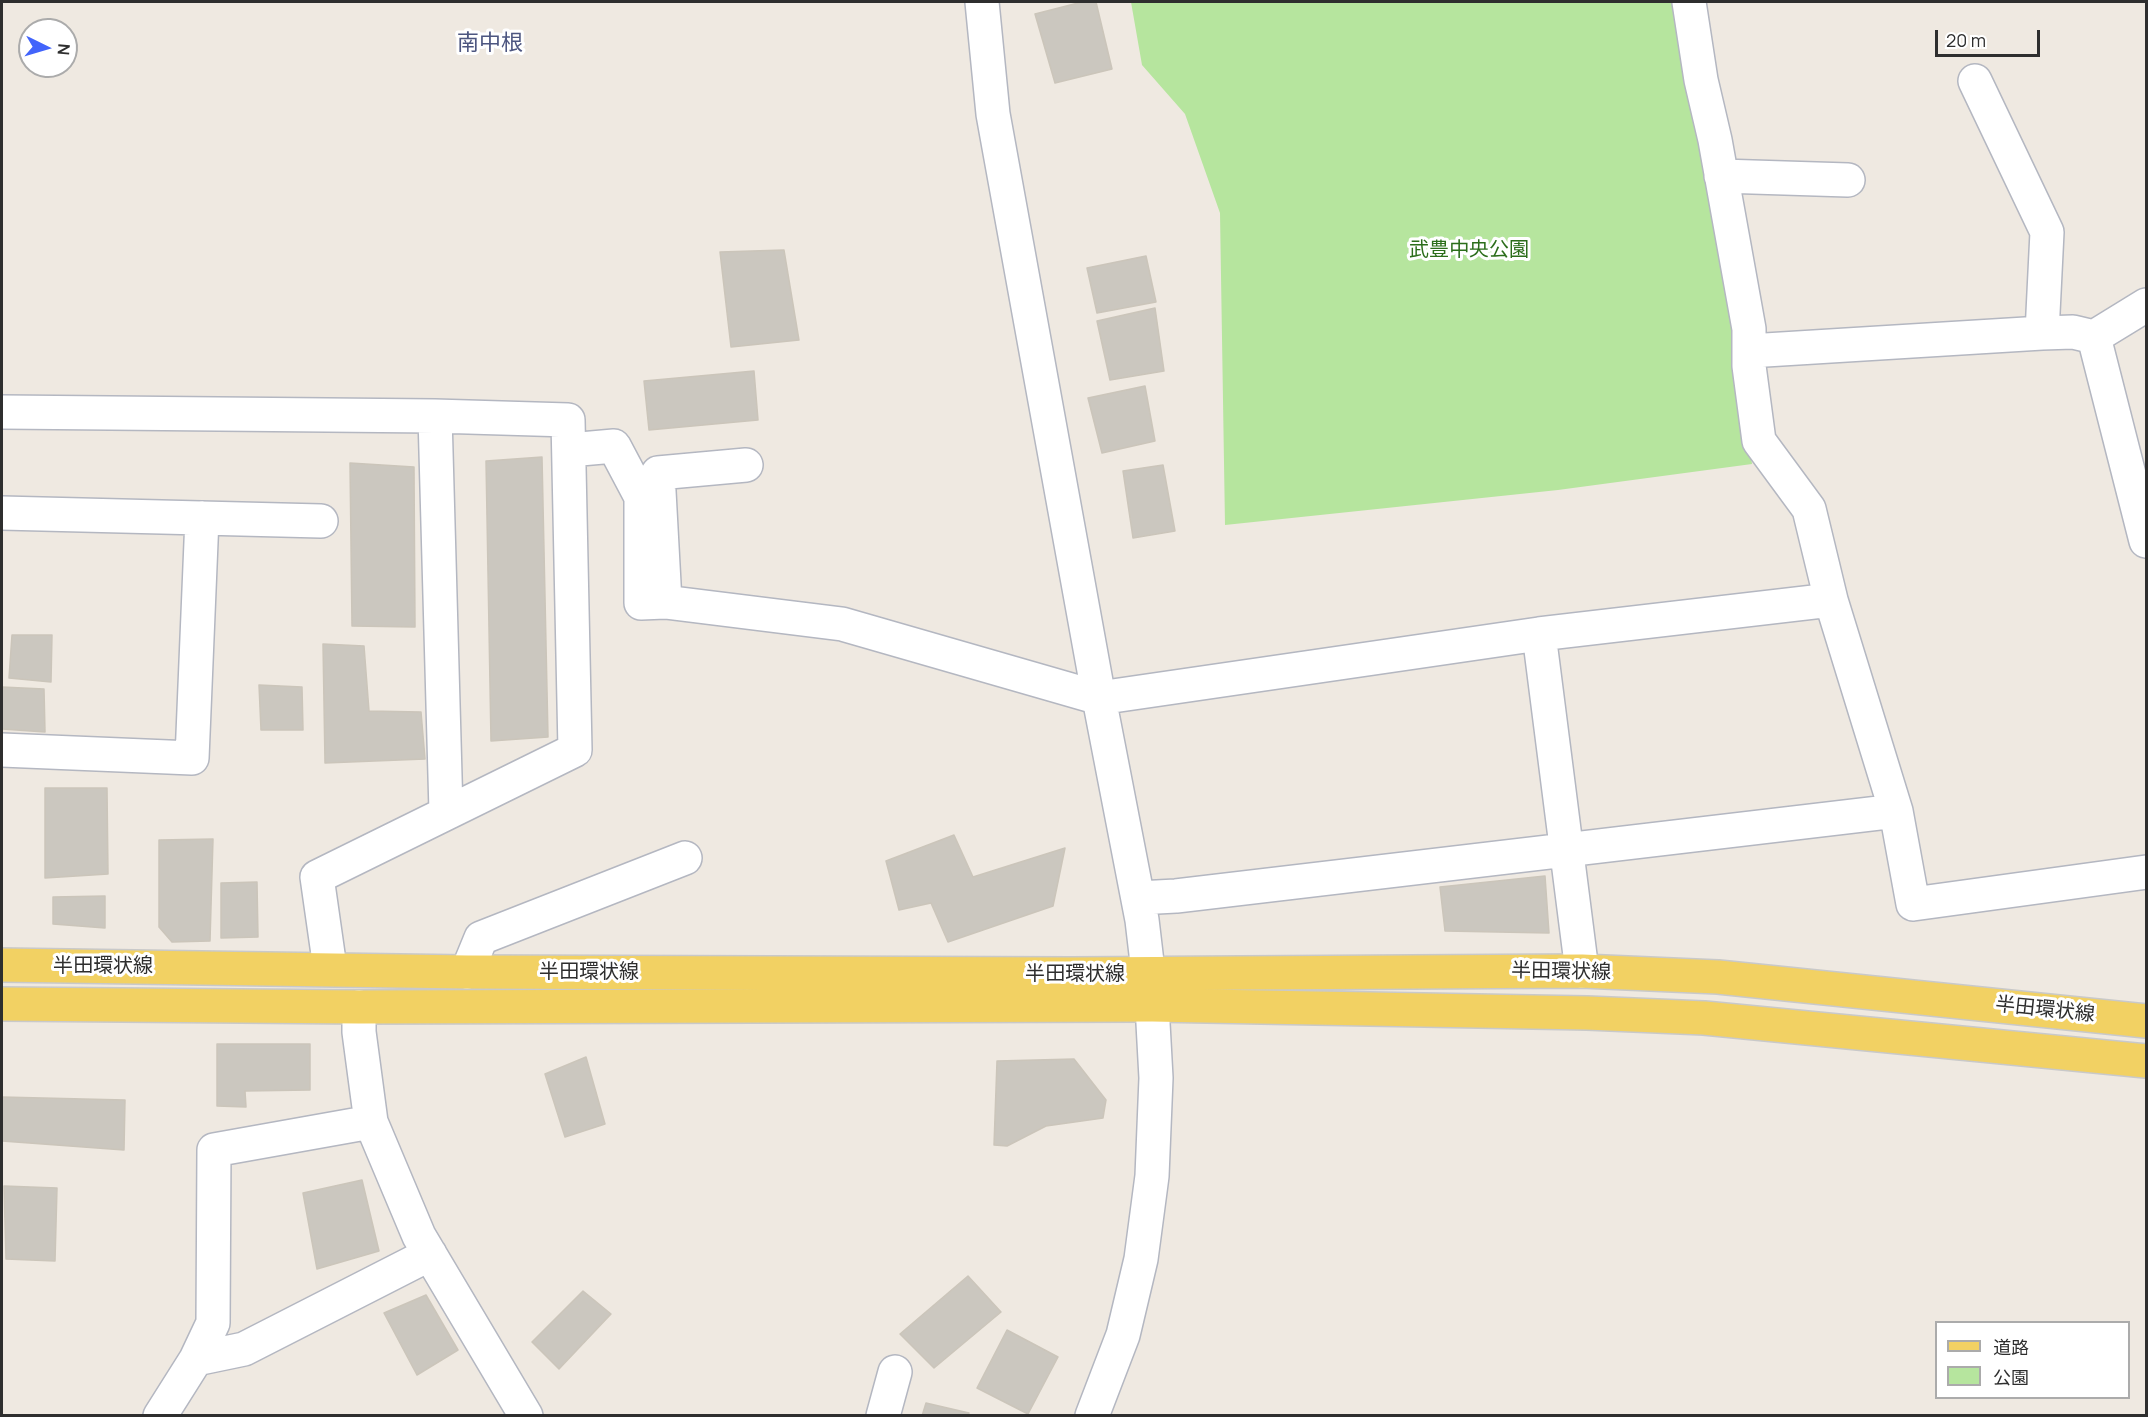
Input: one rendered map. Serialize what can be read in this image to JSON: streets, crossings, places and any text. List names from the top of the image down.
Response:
{
  "streets": {
    "main road": ["半田環状線"]
  },
  "districts": ["南中根"],
  "parks": ["武豊中央公園"],
  "legend": ["道路", "公園"],
  "scale_bar": "20 m",
  "north": "right"
}
